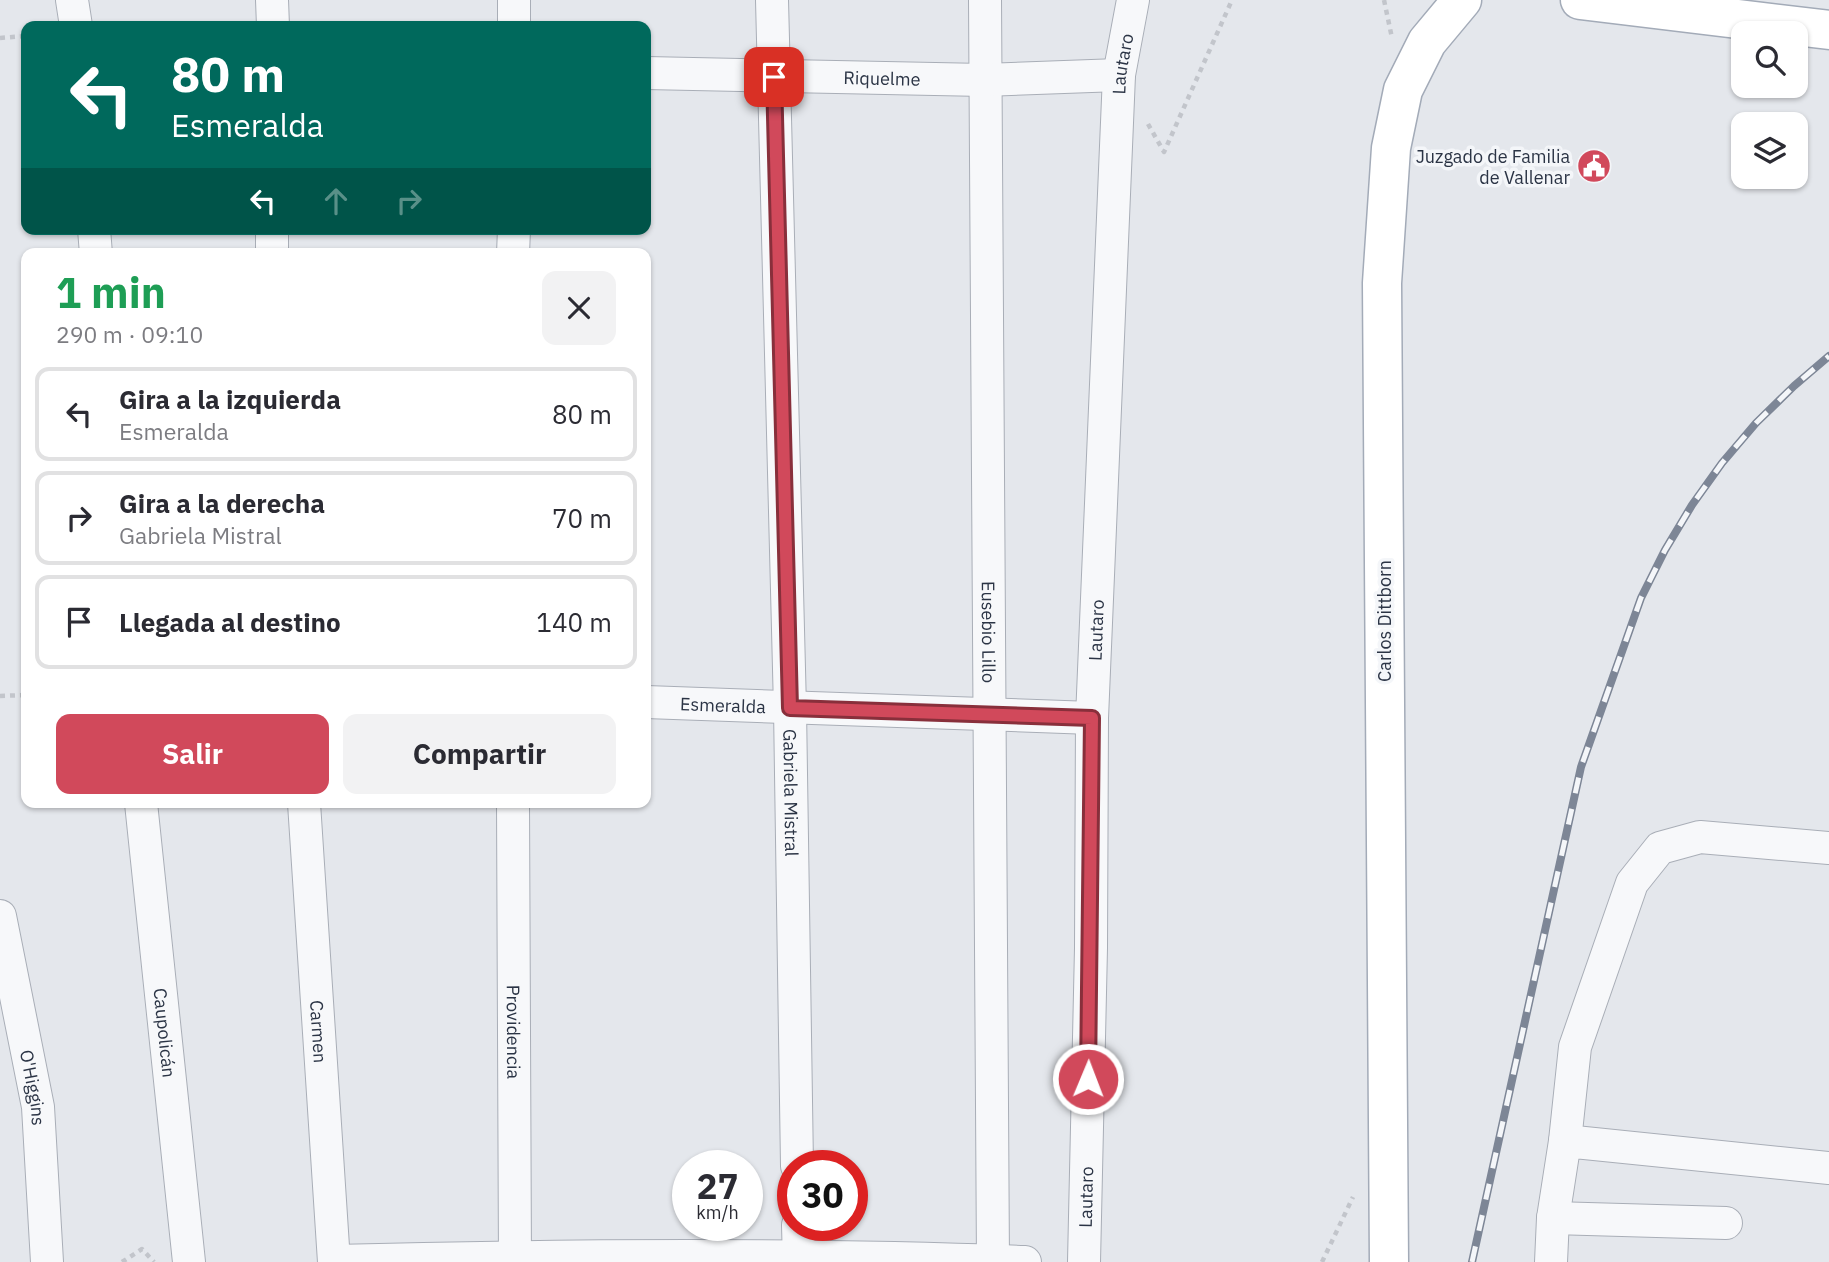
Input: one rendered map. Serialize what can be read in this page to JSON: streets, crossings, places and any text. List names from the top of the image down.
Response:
{
  "streets": {
    "main road": ["Carlos Dittborn"],
    "street": [
      "Lautaro",
      "Riquelme",
      "Eusebio Lillo",
      "Esmeralda",
      "Gabriela Mistral",
      "Caupolicán",
      "Carmen",
      "Providencia",
      "O'Higgins"
    ]
  },
  "crossings": [
    ["Lautaro", "Riquelme"],
    ["Lautaro", "Esmeralda"],
    ["Riquelme", "Eusebio Lillo"],
    ["Riquelme", "Gabriela Mistral"],
    ["Eusebio Lillo", "Esmeralda"],
    ["Esmeralda", "Gabriela Mistral"]
  ],
  "places": {
    "public building": ["Juzgado de Familia de Vallenar"]
  },
  "page": {
    "turn": ["80 m", "Esmeralda"],
    "heading": ["1 min", "290 m · 09:10"],
    "list": [
      {
        "name": "Gira a la izquierda",
        "note": "Esmeralda",
        "value": "80 m"
      },
      {
        "name": "Gira a la derecha",
        "note": "Gabriela Mistral",
        "value": "70 m"
      },
      {
        "name": "Llegada al destino",
        "value": "140 m"
      }
    ],
    "buttons": ["Salir", "Compartir"],
    "speed": "27 km/h",
    "limit": "30"
  }
}
